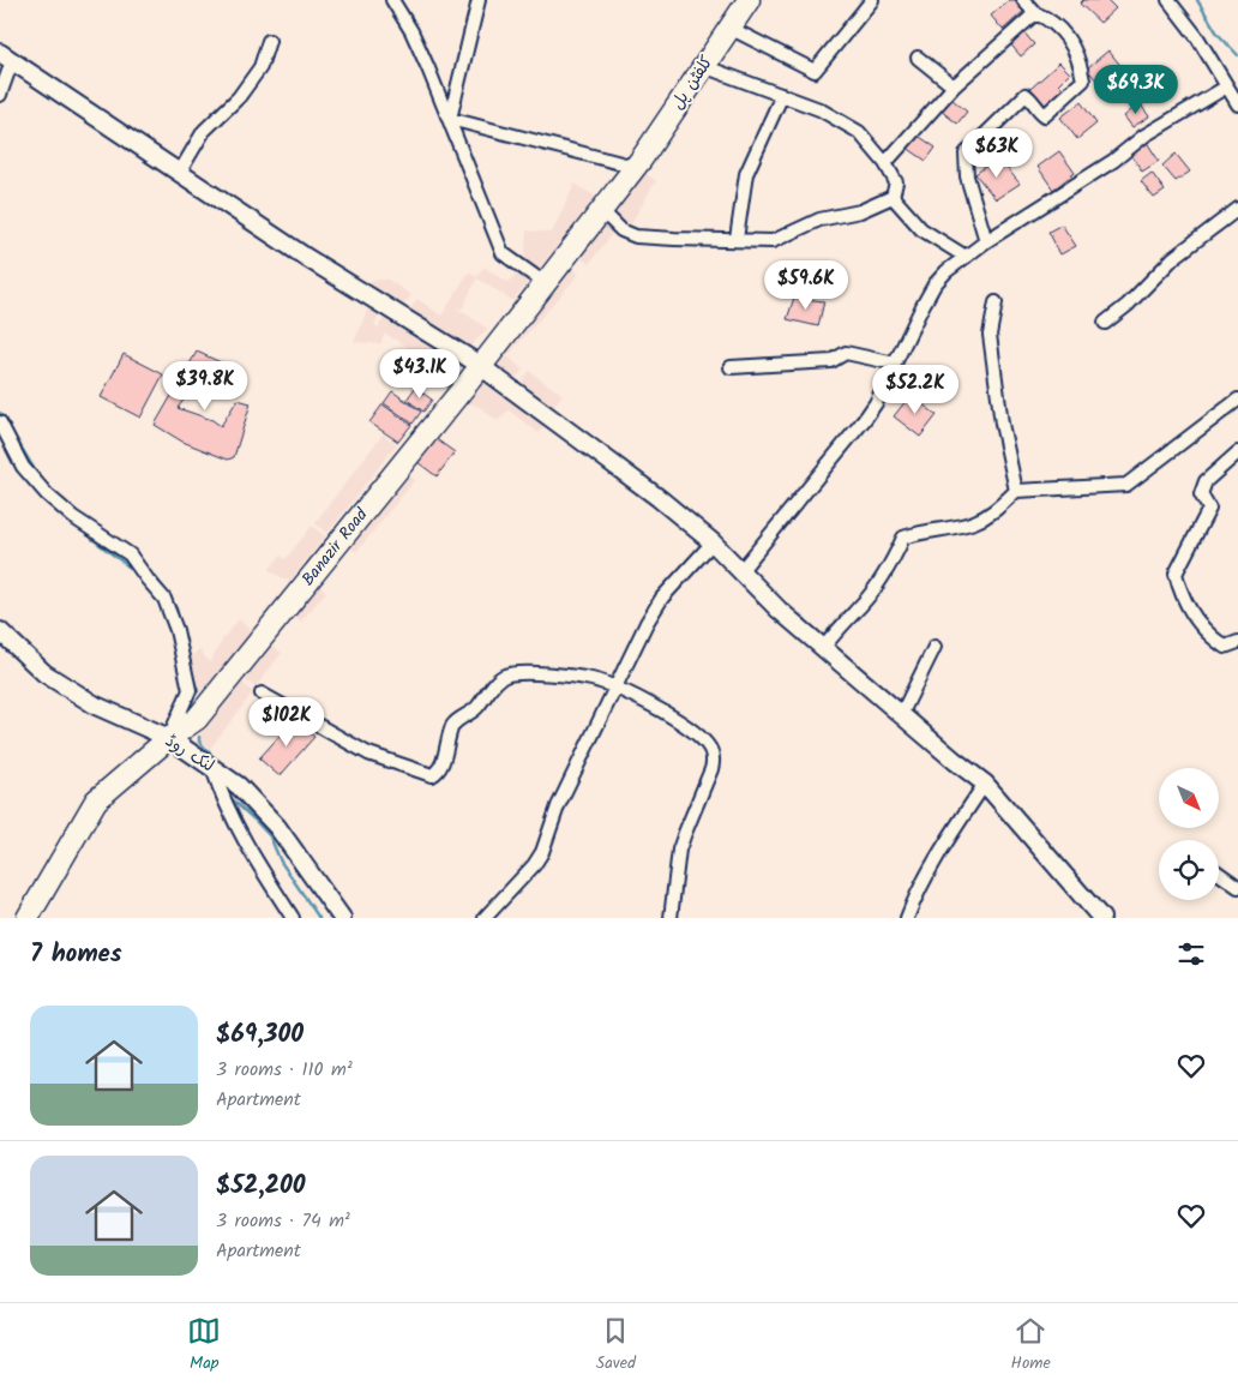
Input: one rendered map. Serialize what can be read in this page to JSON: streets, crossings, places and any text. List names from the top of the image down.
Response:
{
  "streets": {
    "highway": ["کلفٹن پل", "Banazir Road"],
    "street": ["لنک روڈ"]
  },
  "crossings": [
    ["کلفٹن پل", "Banazir Road"],
    ["Banazir Road", "لنک روڈ"]
  ],
  "north": "bottom right",
  "page": {
    "price": [
      "$69.3K",
      "$63K",
      "$59.6K",
      "$43.1K",
      "$39.8K",
      "$52.2K",
      "$102K"
    ],
    "heading": "7 homes",
    "list": [
      {
        "name": "$69,300",
        "note": "3 rooms · 110 m² · Apartment"
      },
      {
        "name": "$52,200",
        "note": "3 rooms · 74 m² · Apartment"
      }
    ],
    "tabs": ["Map", "Saved", "Home"]
  }
}
